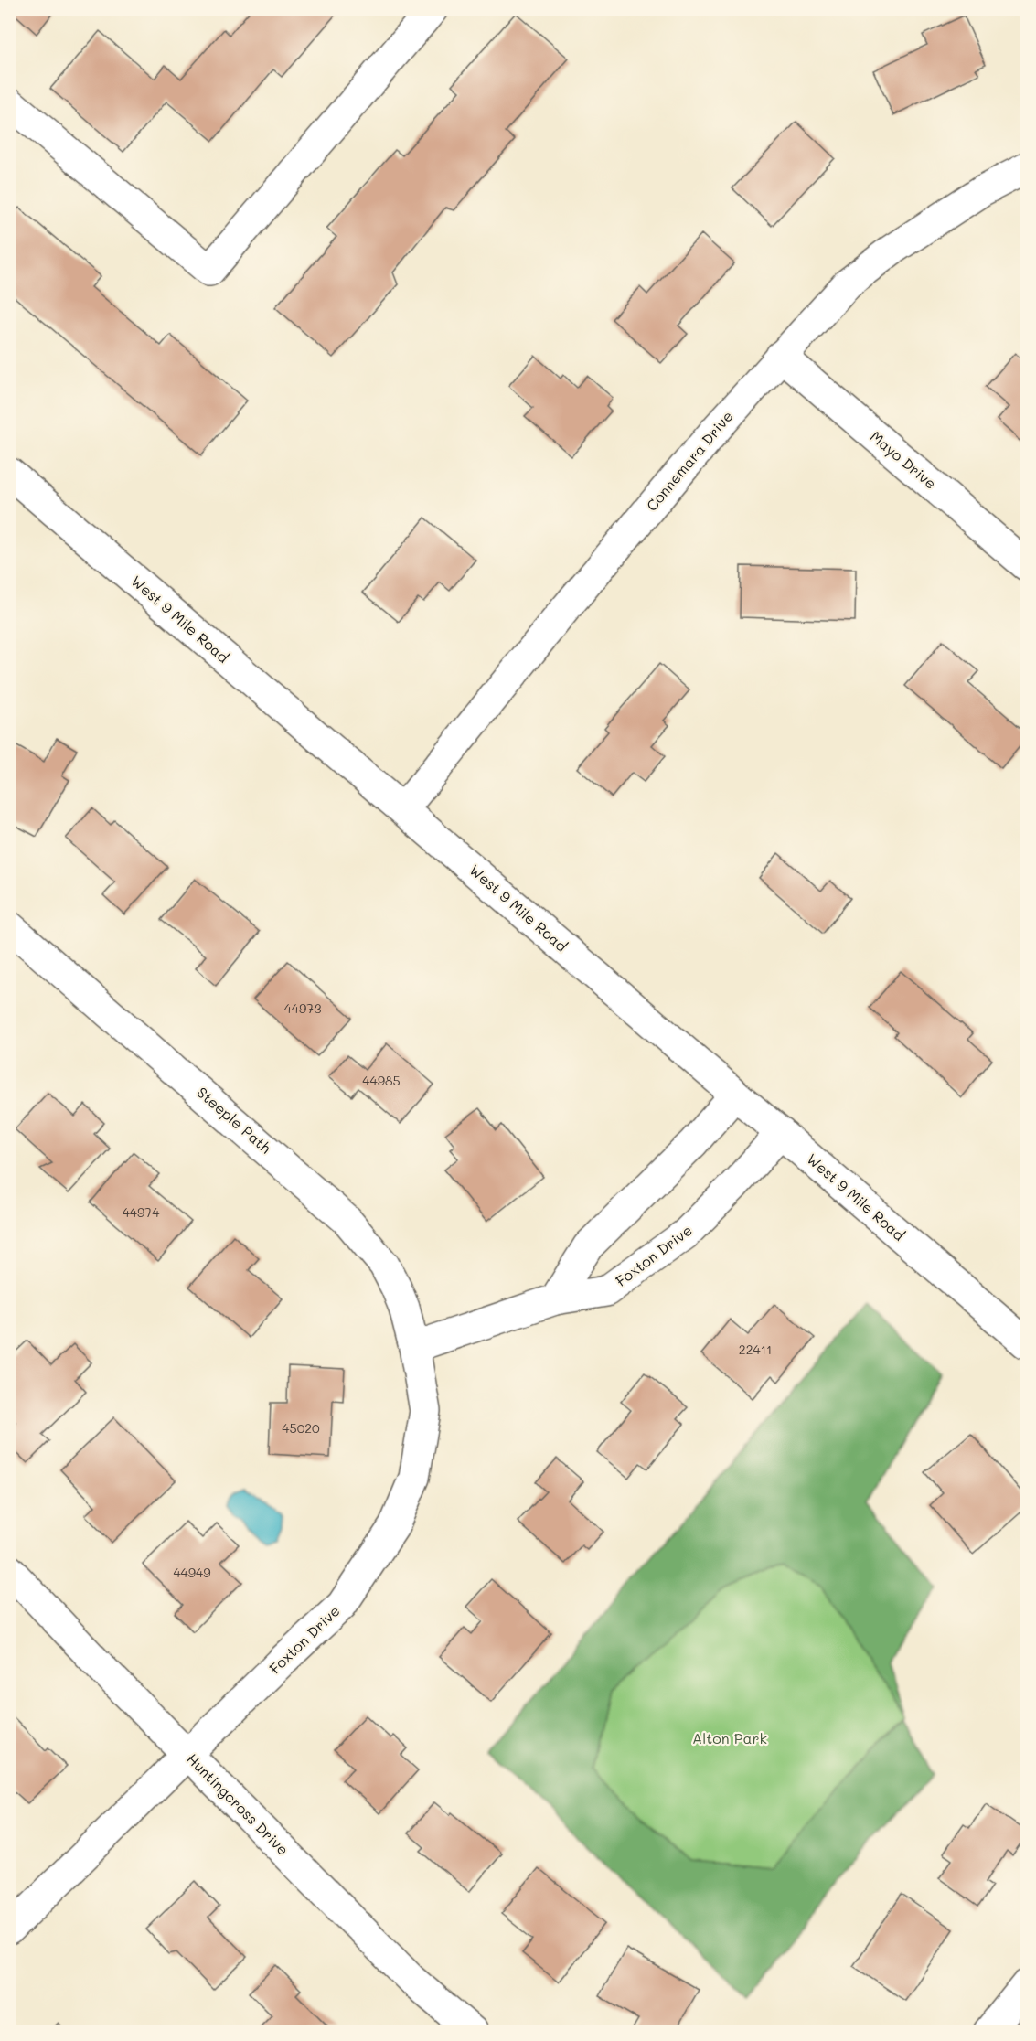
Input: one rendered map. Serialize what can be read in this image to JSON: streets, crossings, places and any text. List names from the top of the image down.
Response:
{
  "streets": {
    "street": [
      "Mayo Drive",
      "Connemara Drive",
      "West 9 Mile Road",
      "Steeple Path",
      "Foxton Drive",
      "Huntingcross Drive"
    ]
  },
  "crossings": [
    ["Mayo Drive", "Connemara Drive"],
    ["Connemara Drive", "West 9 Mile Road"],
    ["West 9 Mile Road", "Foxton Drive"],
    ["Steeple Path", "Foxton Drive"],
    ["Foxton Drive", "Huntingcross Drive"]
  ],
  "parks": ["Alton Park"],
  "house_numbers": [
    "44973",
    "44985",
    "44974",
    "22411",
    "45020",
    "44949"
  ]
}
